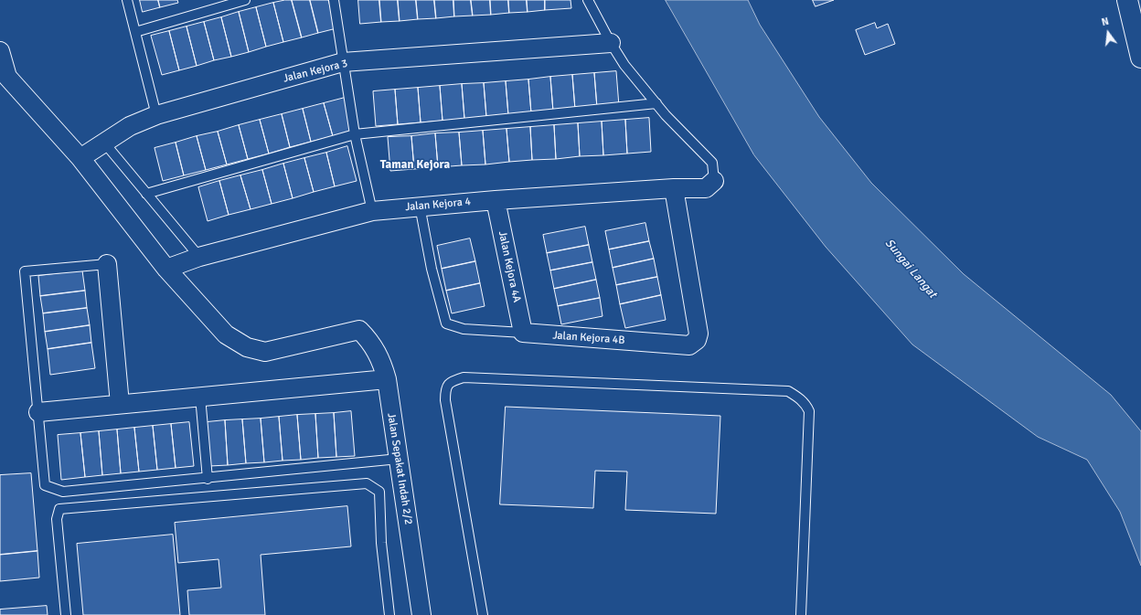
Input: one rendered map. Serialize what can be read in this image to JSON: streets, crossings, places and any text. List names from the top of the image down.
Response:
{
  "streets": {
    "street": [
      "Jalan Kejora 3",
      "Jalan Kejora 4",
      "Jalan Kejora 4A",
      "Jalan Kejora 4B",
      "Jalan Sepakat Indah 2/2"
    ]
  },
  "crossings": [
    ["Jalan Kejora 4", "Jalan Kejora 4A"],
    ["Jalan Kejora 4", "Jalan Kejora 4B"],
    ["Jalan Kejora 4", "Jalan Sepakat Indah 2/2"],
    ["Jalan Kejora 4A", "Jalan Kejora 4B"]
  ],
  "districts": ["Taman Kejora"],
  "water": ["Sungai Langat"],
  "north": "top"
}
